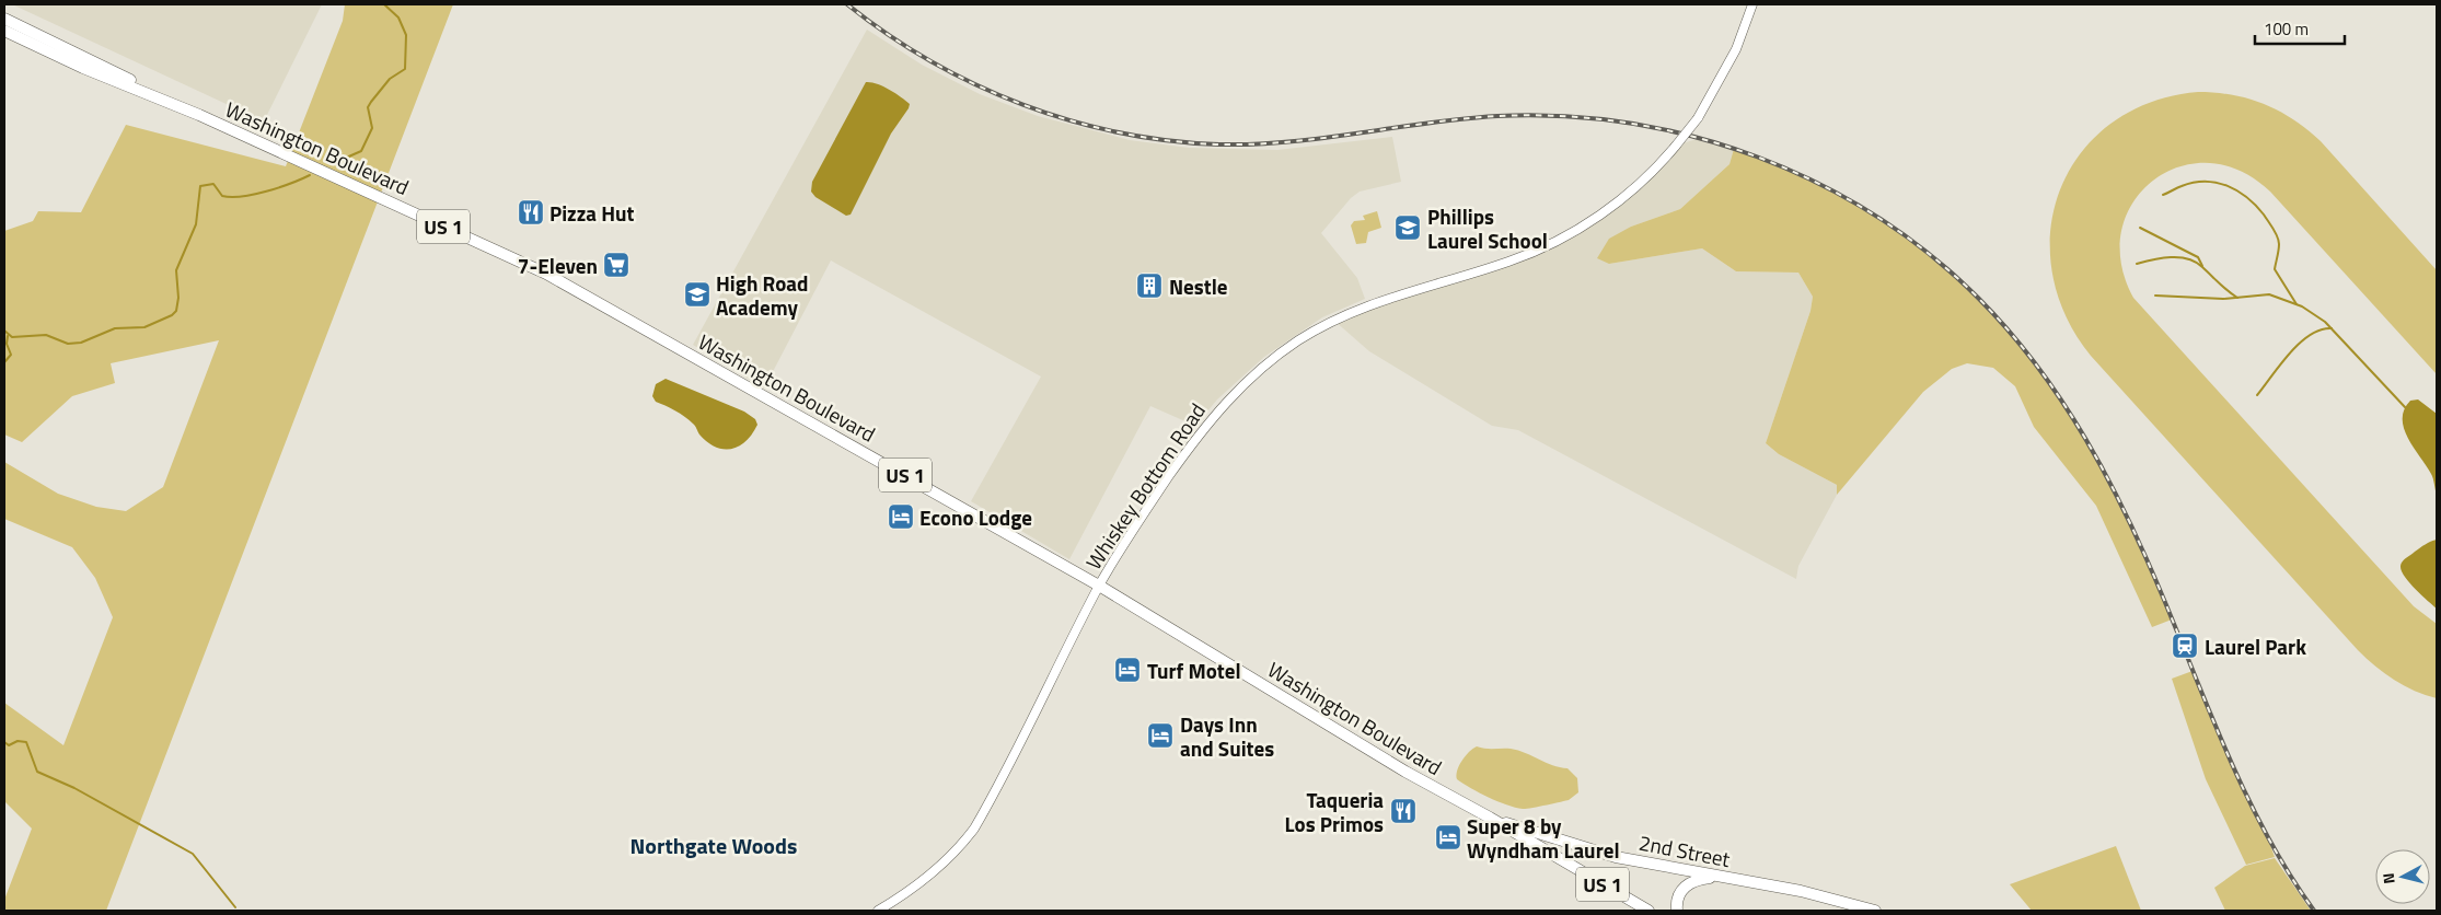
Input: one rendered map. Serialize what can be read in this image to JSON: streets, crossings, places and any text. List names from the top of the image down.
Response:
{
  "streets": {
    "main road": ["Washington Boulevard", "US 1", "2nd Street"],
    "street": ["Whiskey Bottom Road"]
  },
  "crossings": [
    ["Washington Boulevard", "Whiskey Bottom Road"],
    ["Washington Boulevard", "2nd Street"]
  ],
  "districts": ["Northgate Woods"],
  "places": {
    "restaurant": ["Pizza Hut", "Taqueria Los Primos"],
    "school or university": ["Phillips Laurel School", "High Road Academy"],
    "supermarket": ["7-Eleven"],
    "building": ["Nestle"],
    "hotel": [
      "Econo Lodge",
      "Turf Motel",
      "Days Inn and Suites",
      "Super 8 by Wyndham Laurel"
    ],
    "station": ["Laurel Park"]
  },
  "scale_bar": "100 m",
  "north": "left"
}
